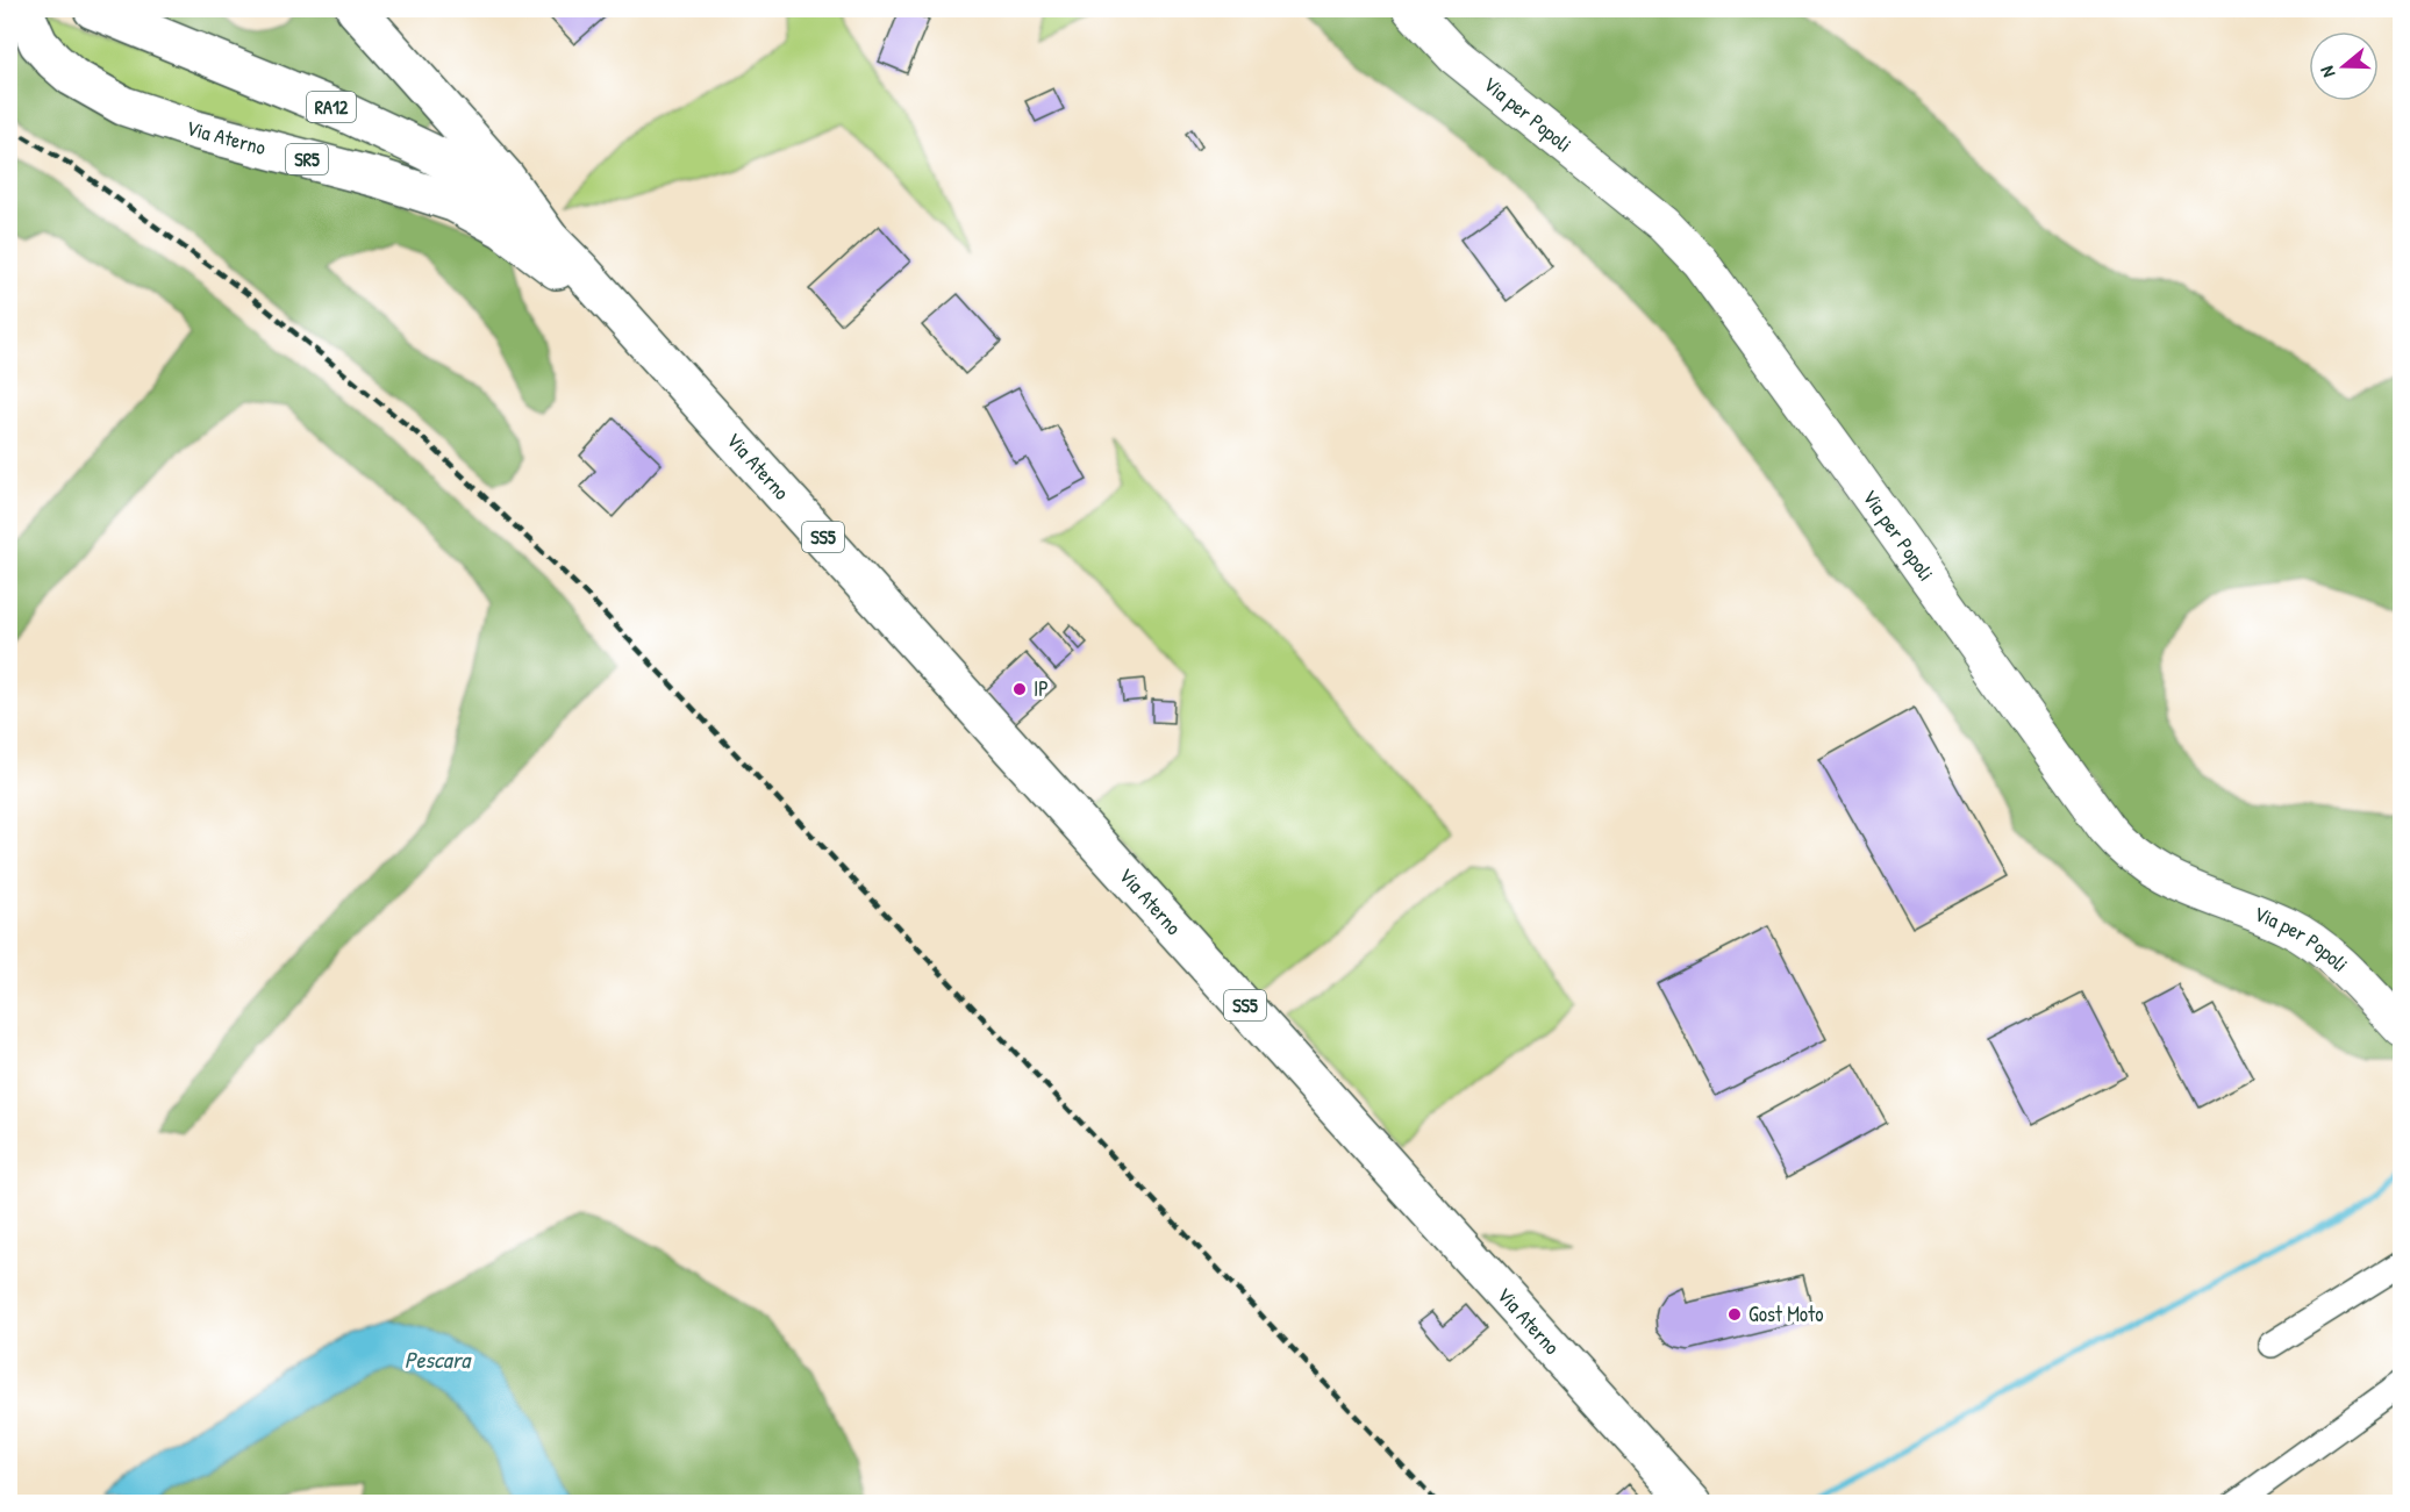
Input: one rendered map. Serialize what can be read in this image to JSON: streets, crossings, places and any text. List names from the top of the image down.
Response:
{
  "streets": {
    "main road": [
      "RA12",
      "Via per Popoli",
      "Via Aterno",
      "SR5",
      "SS5"
    ]
  },
  "crossings": [
    ["RA12", "Via Aterno"]
  ],
  "water": ["Pescara"],
  "places": ["IP", "Gost Moto"],
  "north": "left"
}
